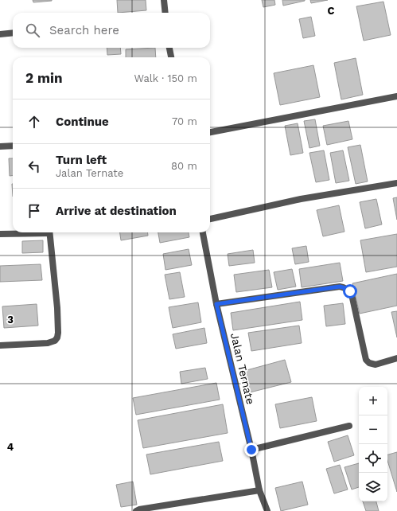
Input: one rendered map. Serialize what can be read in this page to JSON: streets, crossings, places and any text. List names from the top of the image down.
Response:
{
  "streets": {
    "street": ["Jalan Ternate"]
  },
  "page": {
    "search": "Search here",
    "heading": ["2 min", "Walk · 150 m"],
    "list": [
      ["Continue", "70 m"],
      ["Turn left", "Jalan Ternate", "80 m"],
      "Arrive at destination"
    ],
    "map_buttons": ["+", "−"]
  },
  "grid": {
    "columns": ["C"],
    "rows": ["3", "4"]
  }
}
